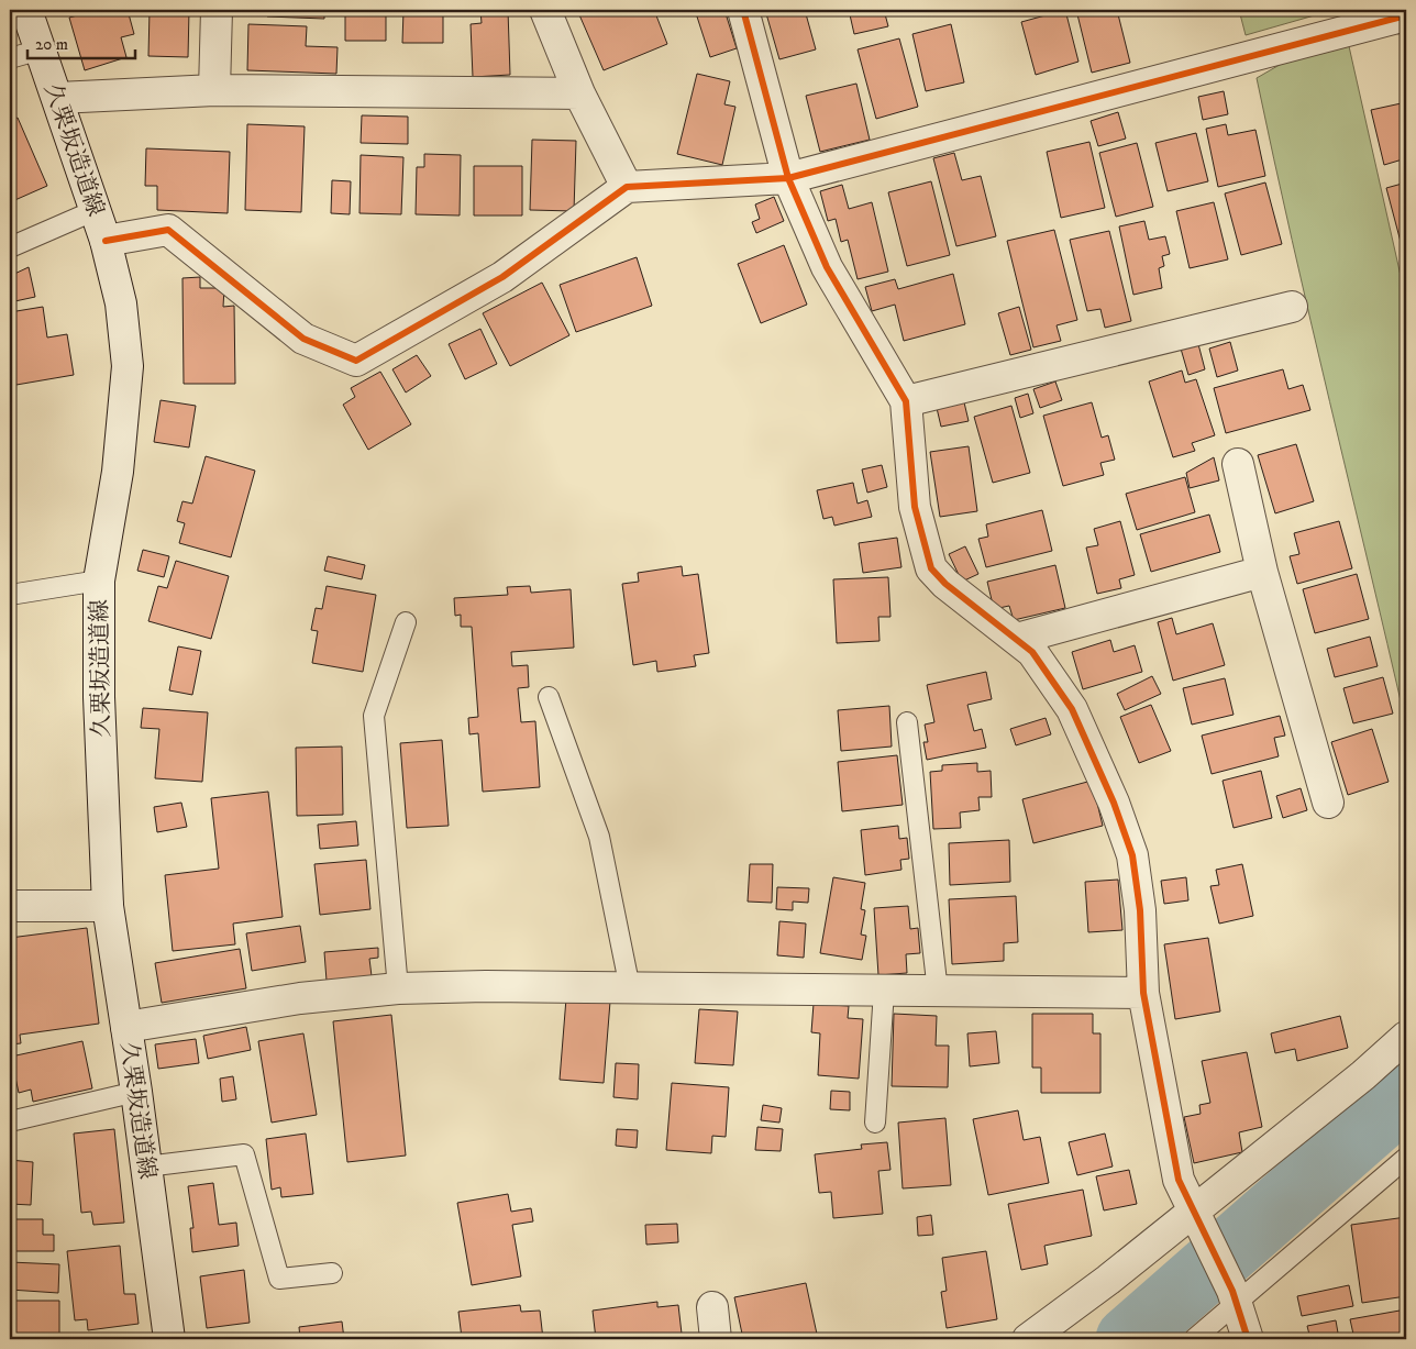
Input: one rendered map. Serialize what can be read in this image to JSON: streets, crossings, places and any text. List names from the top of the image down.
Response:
{
  "streets": {
    "street": ["久栗坂造道線"]
  },
  "scale_bar": "20 m"
}
